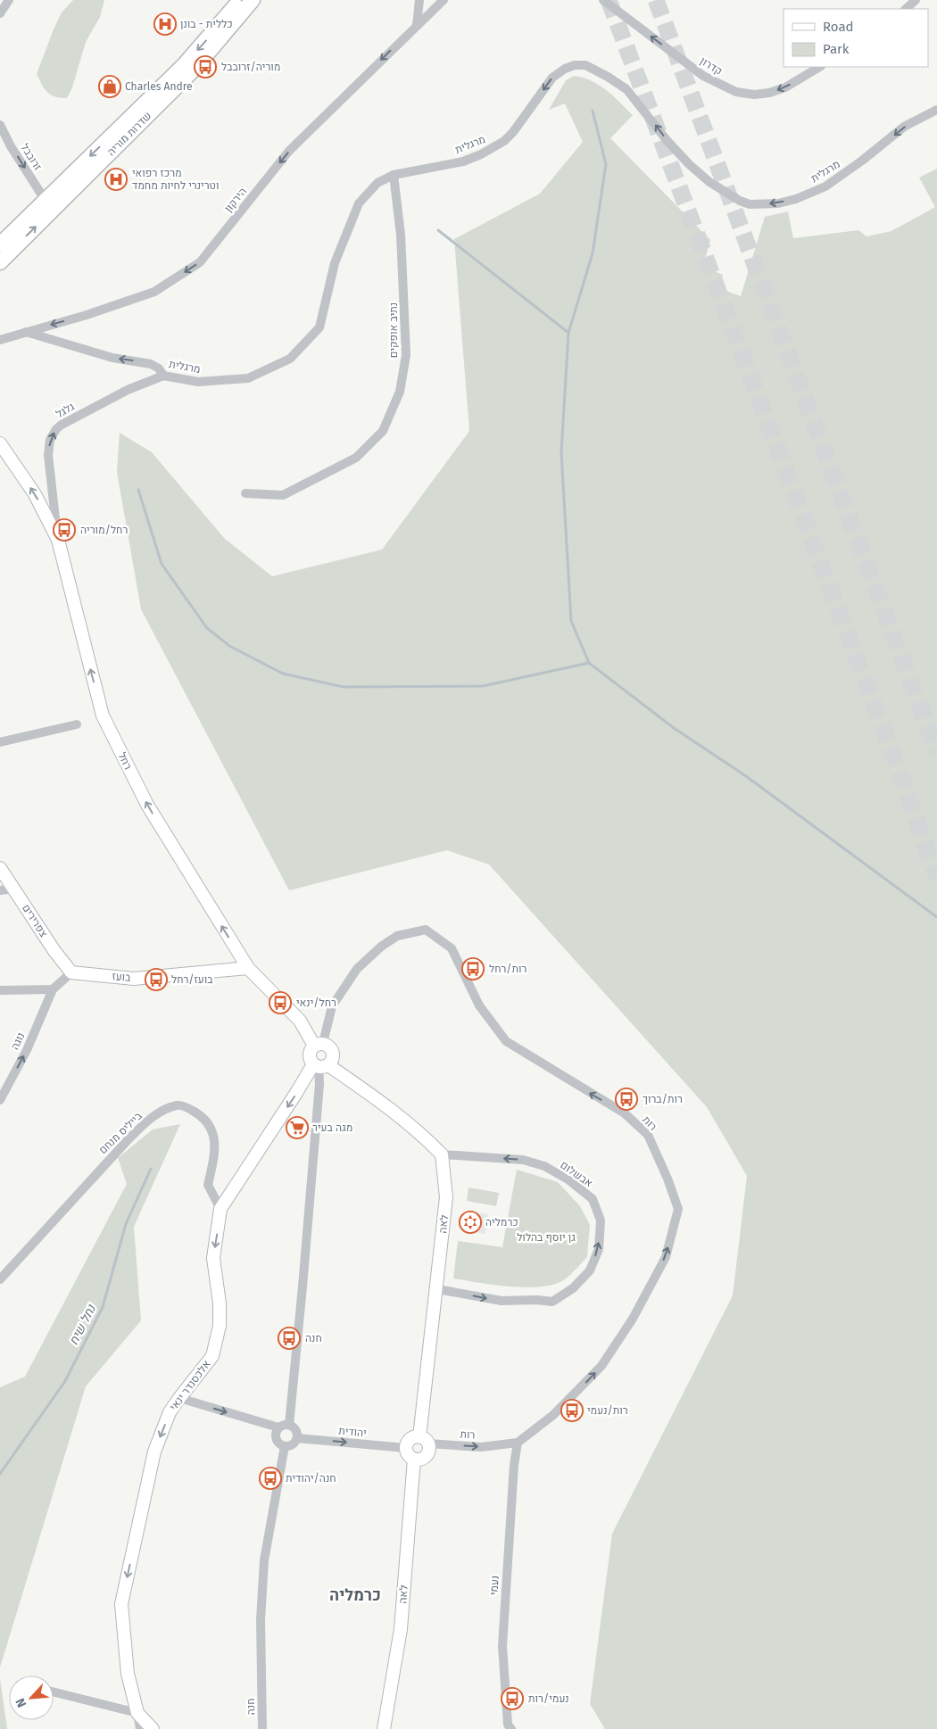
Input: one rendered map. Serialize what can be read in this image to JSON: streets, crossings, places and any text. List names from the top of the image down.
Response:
{
  "streets": {
    "main road": ["שדרות מוריה"],
    "street": [
      "קדרון",
      "מרגלית",
      "זרובבל",
      "הירקון",
      "נתיב אופקים",
      "גלגל",
      "רחל",
      "צפרירים",
      "בועז",
      "נוגה",
      "רות",
      "בייליס מנחם",
      "אבשלום",
      "לאה",
      "אלכסנדר ינאי",
      "יהודית",
      "נעמי",
      "חנה"
    ]
  },
  "crossings": [
    ["שדרות מוריה", "זרובבל"],
    ["מרגלית", "הירקון"],
    ["מרגלית", "נתיב אופקים"],
    ["מרגלית", "גלגל"],
    ["גלגל", "רחל"],
    ["רחל", "בועז"],
    ["רחל", "רות"],
    ["רחל", "אלכסנדר ינאי"],
    ["צפרירים", "בועז"],
    ["רות", "לאה"],
    ["רות", "אלכסנדר ינאי"],
    ["רות", "יהודית"],
    ["רות", "נעמי"],
    ["בייליס מנחם", "אלכסנדר ינאי"],
    ["אבשלום", "לאה"],
    ["לאה", "יהודית"],
    ["יהודית", "חנה"]
  ],
  "one_way": [
    "קדרון",
    "מרגלית",
    "זרובבל",
    "הירקון",
    "גלגל",
    "רחל",
    "נוגה",
    "יהודית"
  ],
  "districts": ["כרמליה"],
  "water": ["נחל שיח"],
  "parks": ["גן יוסף בהלול"],
  "places": {
    "hospital": ["כללית - בונן", "מרכז רפואי וטרינרי לחיות מחמד"],
    "bus stop": [
      "מוריה/זרובבל",
      "רחל/מוריה",
      "רות/רחל",
      "בועז/רחל",
      "רחל/ינאי",
      "רות/ברוך",
      "חנה",
      "רות/נעמי",
      "חנה/יהודית",
      "נעמי/רות"
    ],
    "shop": ["Charles Andre"],
    "supermarket": ["מגה בעיר"],
    "synagogue": ["כרמליה"]
  },
  "legend": ["Road", "Park"],
  "north": "bottom left"
}
